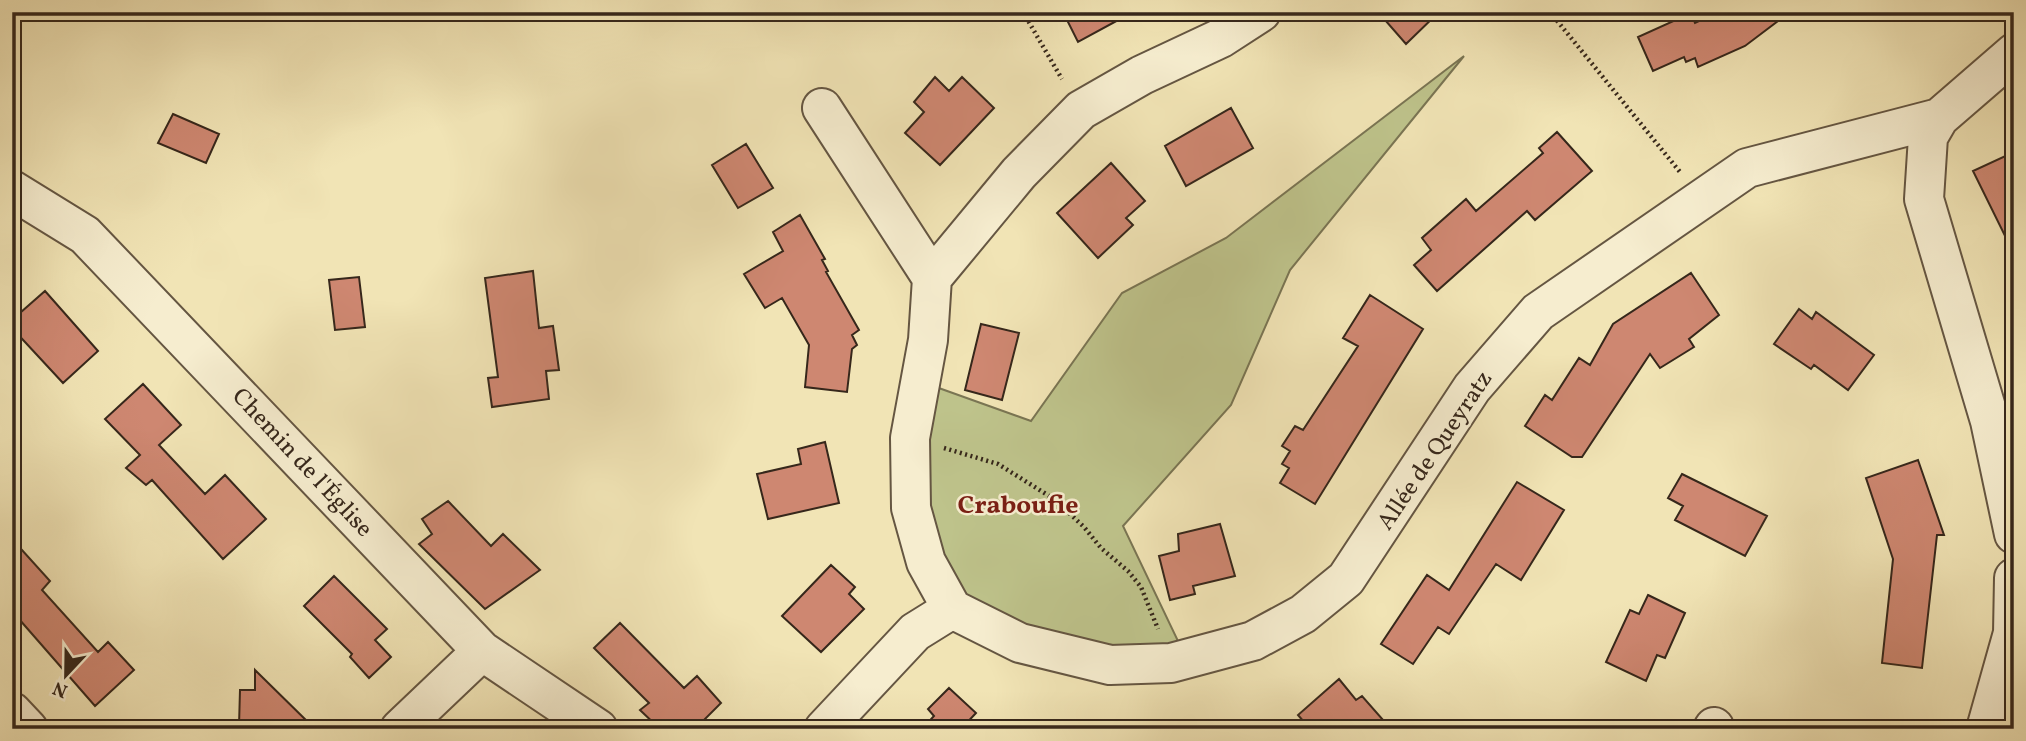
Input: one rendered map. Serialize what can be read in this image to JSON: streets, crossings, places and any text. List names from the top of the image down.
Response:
{
  "streets": {
    "street": ["Allée de Queyratz", "Chemin de l'Église"]
  },
  "districts": ["Craboufie"],
  "north": "bottom"
}
